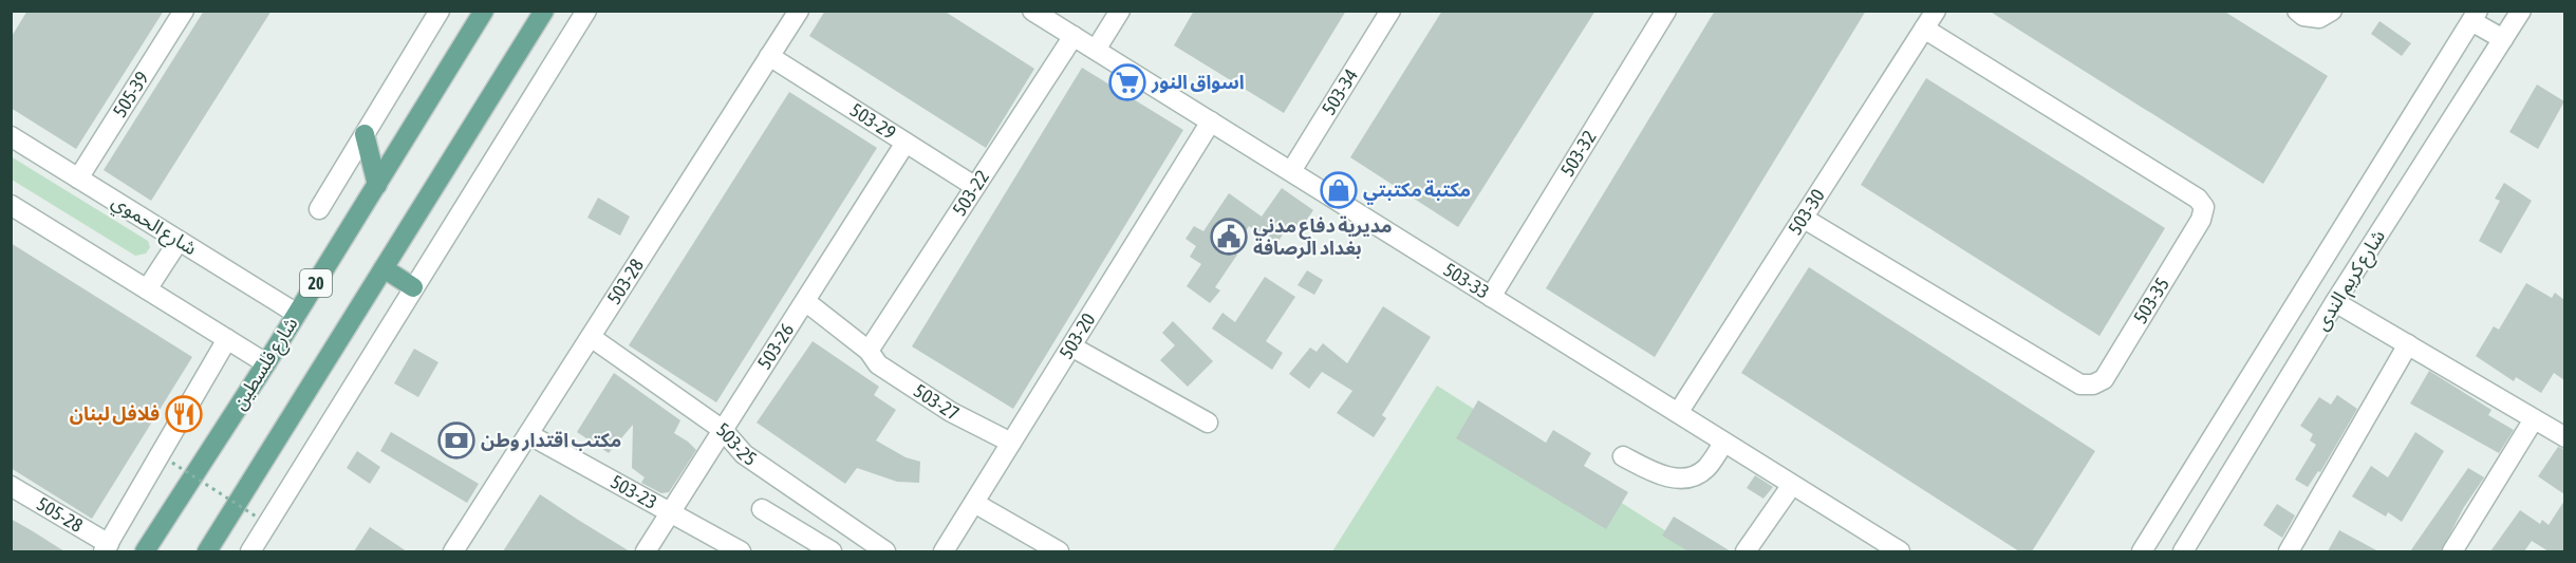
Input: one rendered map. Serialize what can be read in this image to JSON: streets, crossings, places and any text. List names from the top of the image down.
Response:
{
  "streets": {
    "main road": ["20", "شارع فلسطين"],
    "street": [
      "503-34",
      "505-39",
      "503-29",
      "503-32",
      "503-22",
      "503-30",
      "شارع الحموي",
      "شارع كريم الندى",
      "503-28",
      "503-33",
      "503-35",
      "503-20",
      "503-26",
      "503-27",
      "503-25",
      "503-23",
      "505-28"
    ]
  },
  "crossings": [
    ["503-34", "503-33"],
    ["505-39", "شارع الحموي"],
    ["503-29", "503-22"],
    ["503-29", "503-28"],
    ["503-29", "503-26"],
    ["503-32", "503-33"],
    ["503-22", "503-33"],
    ["503-22", "503-27"],
    ["503-30", "503-33"],
    ["503-30", "503-35"],
    ["شارع الحموي", "شارع فلسطين"],
    ["503-28", "503-25"],
    ["503-28", "503-23"],
    ["503-33", "503-20"],
    ["503-20", "503-27"],
    ["503-26", "503-27"],
    ["503-26", "503-25"],
    ["503-26", "503-23"]
  ],
  "places": {
    "supermarket": ["اسواق النور"],
    "shop": ["مكتبة مكتبتي"],
    "public building": ["مديرية دفاع مدني بغداد الرصافة"],
    "restaurant": ["فلافل لبنان"],
    "bank": ["مكتب اقتدار وطن"]
  }
}
